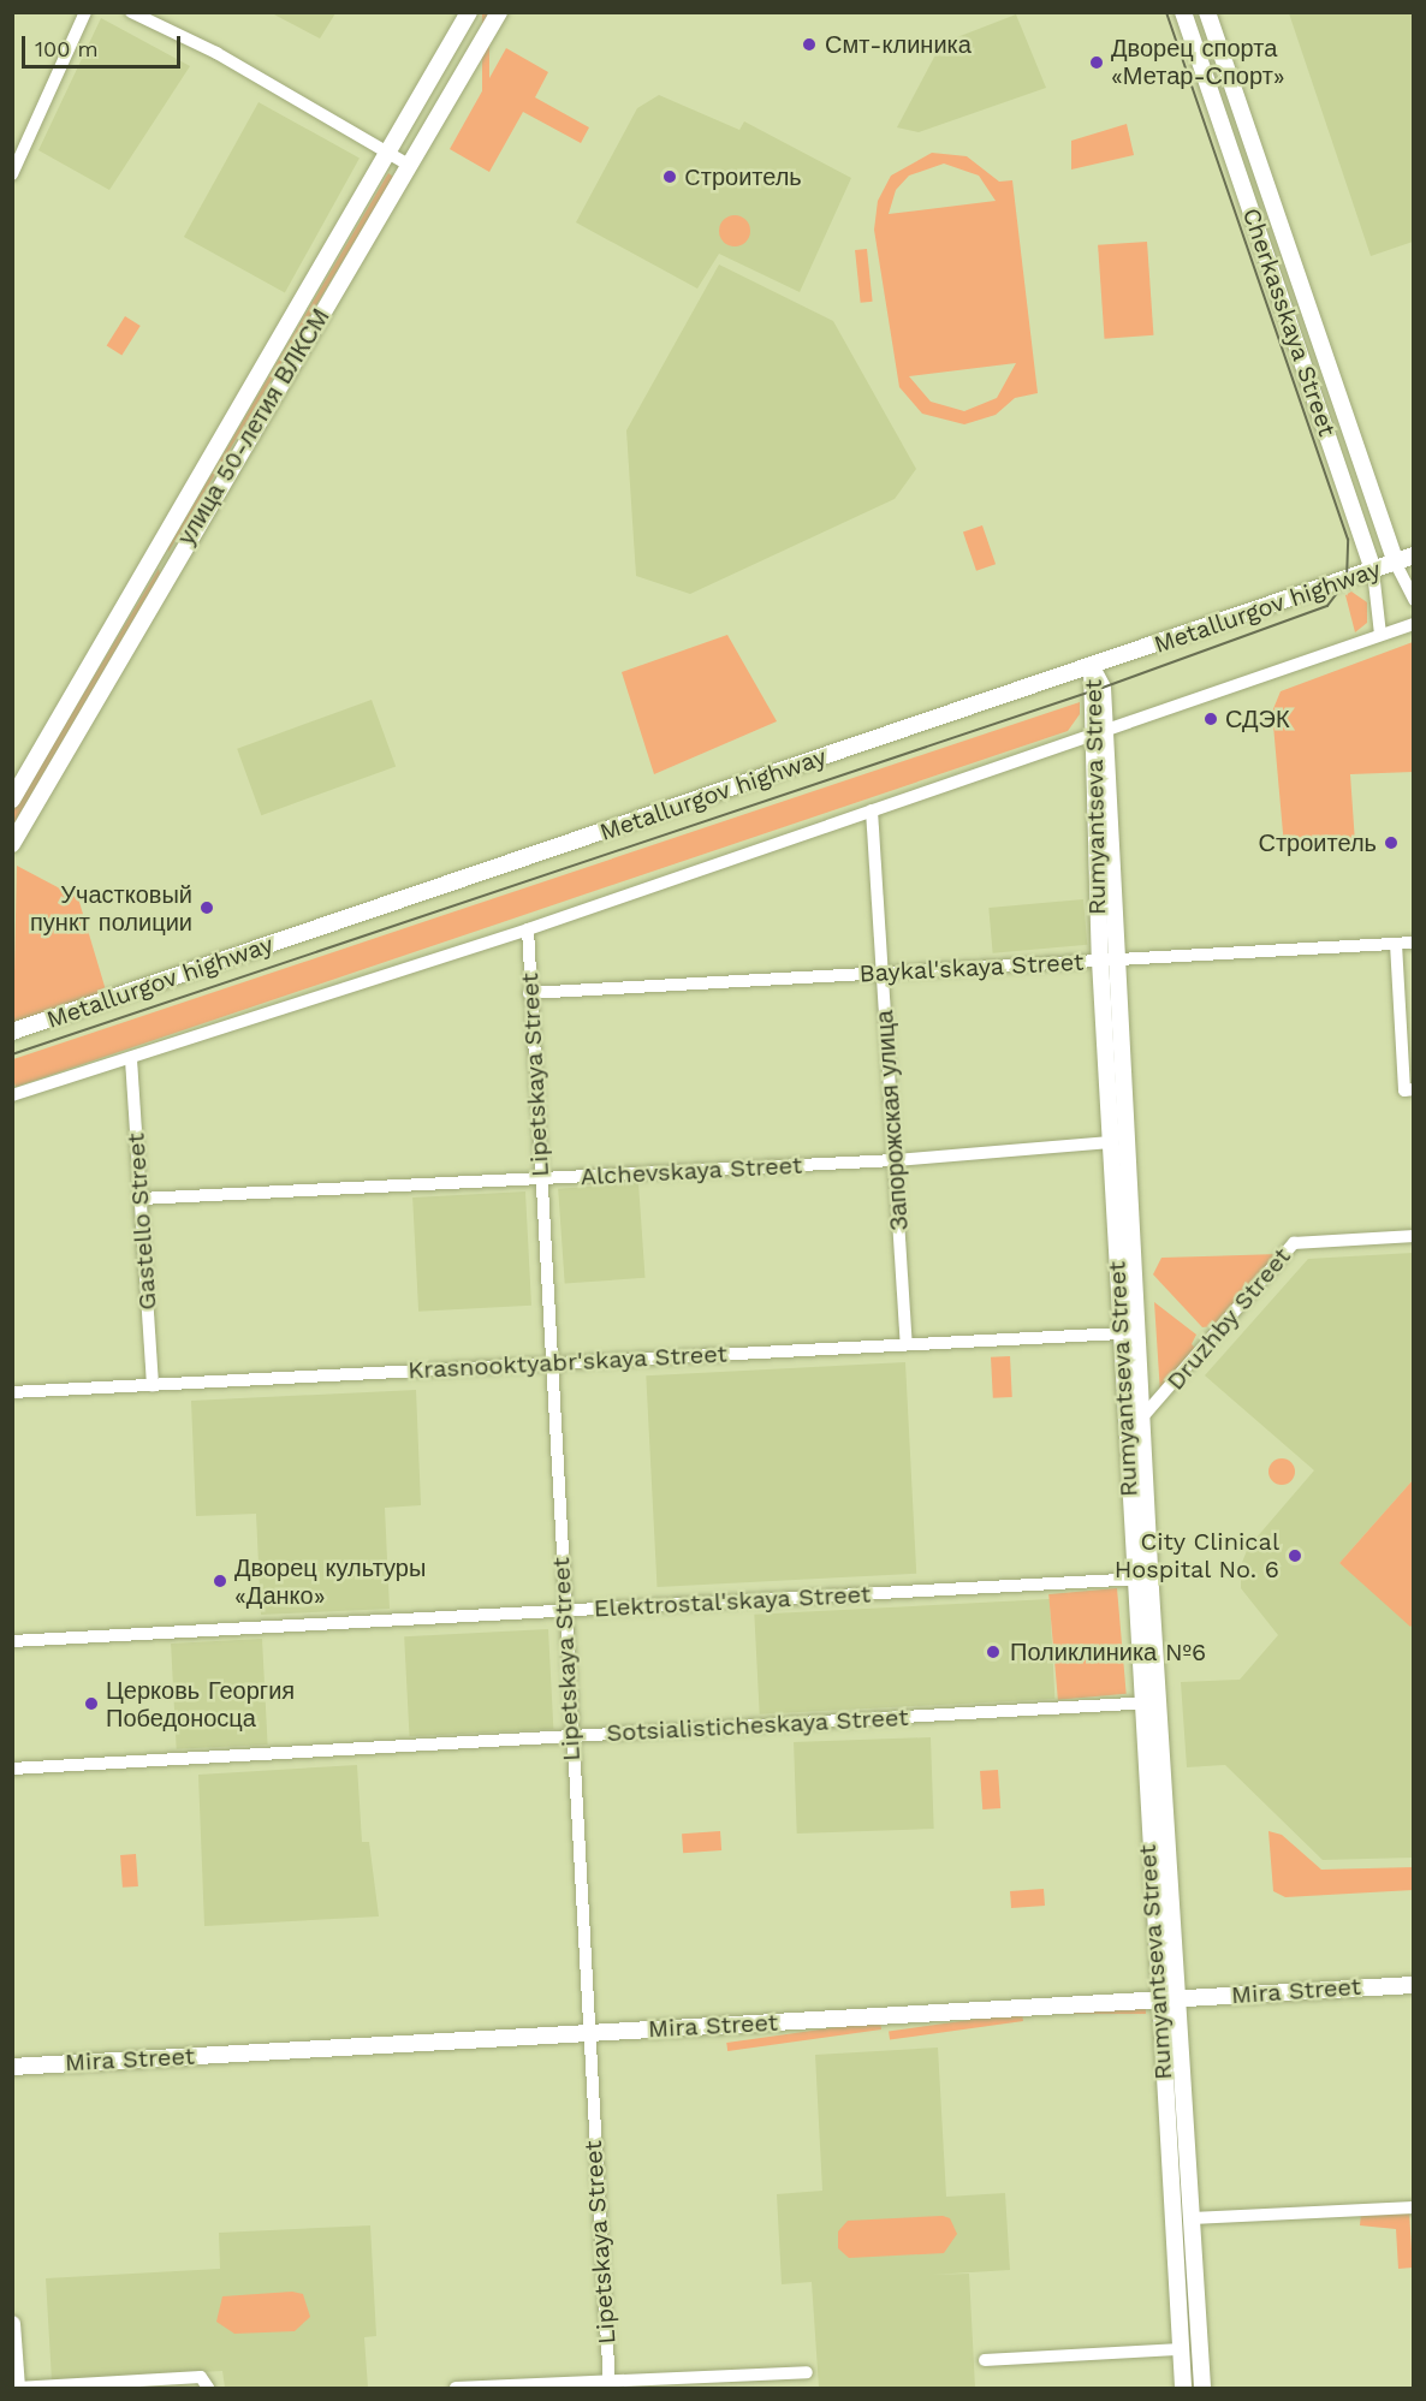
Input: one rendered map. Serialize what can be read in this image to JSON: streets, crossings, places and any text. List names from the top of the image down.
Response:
{
  "streets": {
    "main road": [
      "Cherkasskaya Street",
      "улица 50-летия ВЛКСМ",
      "Metallurgov highway",
      "Rumyantseva Street",
      "Mira Street"
    ],
    "street": [
      "Baykal'skaya Street",
      "Lipetskaya Street",
      "Запорожская улица",
      "Alchevskaya Street",
      "Gastello Street",
      "Druzhby Street",
      "Krasnooktyabr'skaya Street",
      "Elektrostal'skaya Street",
      "Sotsialisticheskaya Street"
    ]
  },
  "crossings": [
    ["Cherkasskaya Street", "Metallurgov highway"],
    ["Metallurgov highway", "Rumyantseva Street"],
    ["Rumyantseva Street", "Baykal'skaya Street"],
    ["Rumyantseva Street", "Alchevskaya Street"],
    ["Rumyantseva Street", "Druzhby Street"],
    ["Rumyantseva Street", "Krasnooktyabr'skaya Street"],
    ["Rumyantseva Street", "Elektrostal'skaya Street"],
    ["Rumyantseva Street", "Sotsialisticheskaya Street"],
    ["Rumyantseva Street", "Mira Street"],
    ["Baykal'skaya Street", "Lipetskaya Street"],
    ["Baykal'skaya Street", "Запорожская улица"],
    ["Lipetskaya Street", "Alchevskaya Street"],
    ["Lipetskaya Street", "Krasnooktyabr'skaya Street"],
    ["Lipetskaya Street", "Elektrostal'skaya Street"],
    ["Lipetskaya Street", "Sotsialisticheskaya Street"],
    ["Lipetskaya Street", "Mira Street"],
    ["Запорожская улица", "Alchevskaya Street"],
    ["Запорожская улица", "Krasnooktyabr'skaya Street"],
    ["Alchevskaya Street", "Gastello Street"],
    ["Gastello Street", "Krasnooktyabr'skaya Street"]
  ],
  "places": [
    "Смт-клиника",
    "Дворец спорта «Метар-Спорт»",
    "Cтроитель",
    "СДЭК",
    "Строитель",
    "Участковый пункт полиции",
    "City Clinical Hospital No. 6",
    "Дворец культуры «Данко»",
    "Поликлиника №6",
    "Церковь Георгия Победоносца"
  ],
  "scale_bar": "100 m"
}
